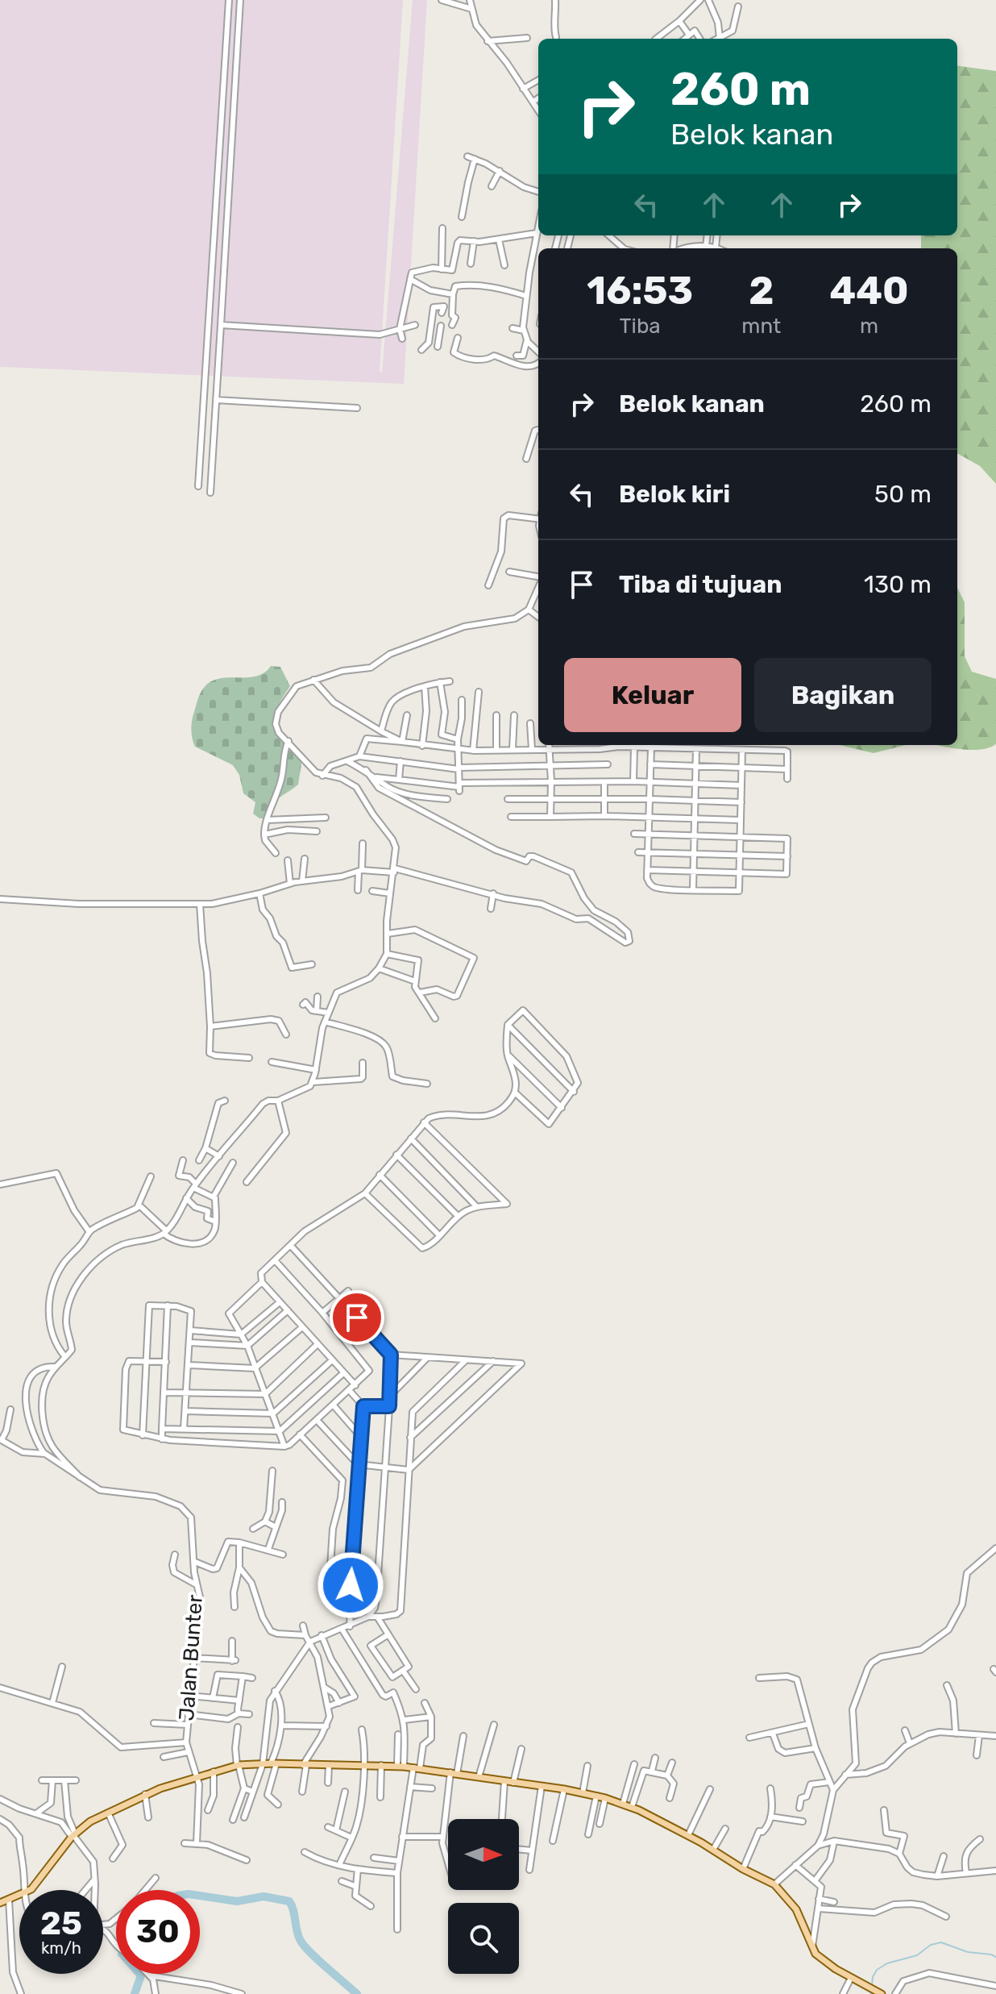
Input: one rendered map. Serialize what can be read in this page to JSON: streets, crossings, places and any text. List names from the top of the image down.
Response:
{
  "streets": {
    "street": ["Jalan Bunter"]
  },
  "north": "right",
  "page": {
    "turn": ["260 m", "Belok kanan"],
    "eta": [
      "16:53",
      "Tiba",
      "2",
      "mnt",
      "440",
      "m"
    ],
    "list": [
      {
        "name": "Belok kanan",
        "value": "260 m"
      },
      {
        "name": "Belok kiri",
        "value": "50 m"
      },
      {
        "name": "Tiba di tujuan",
        "value": "130 m"
      }
    ],
    "buttons": ["Keluar", "Bagikan"],
    "speed": "25 km/h",
    "limit": "30"
  }
}
